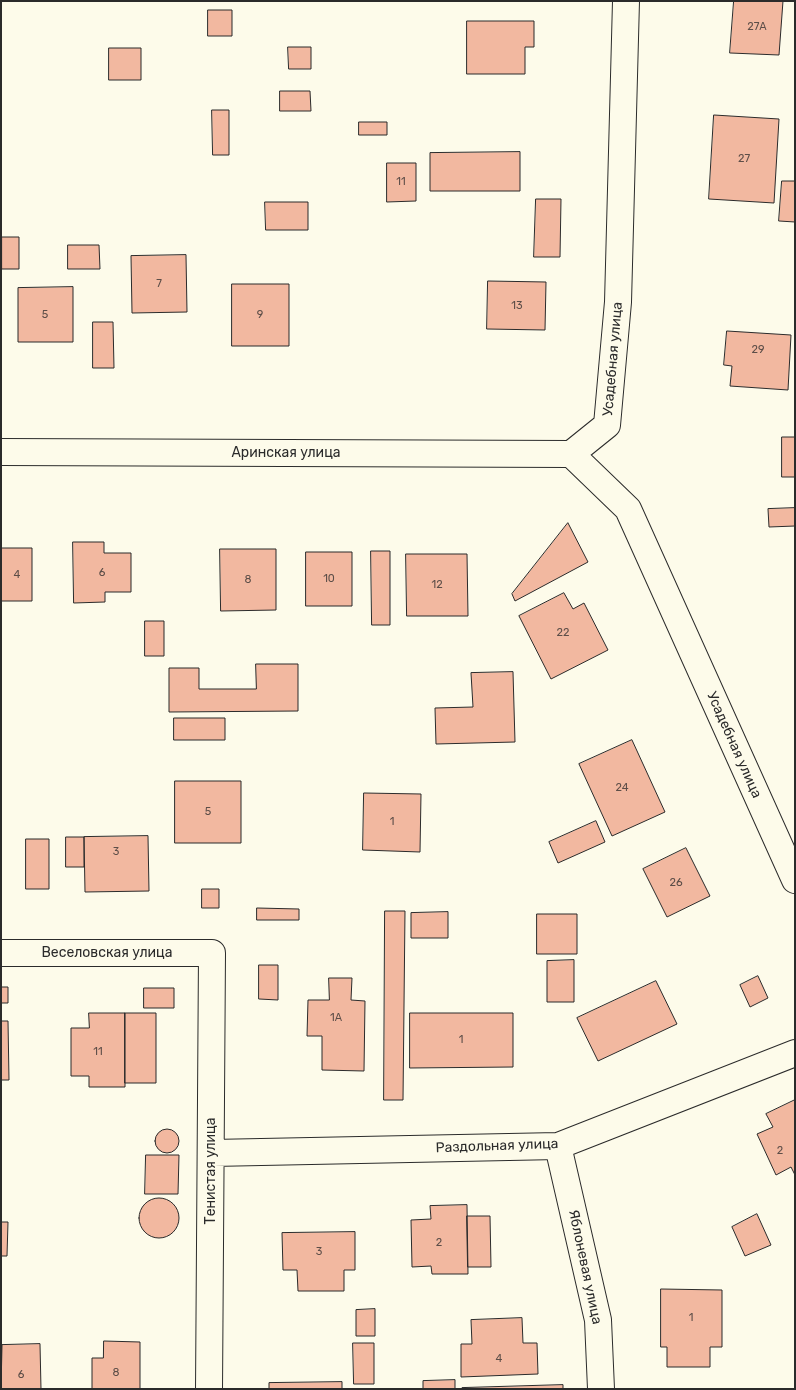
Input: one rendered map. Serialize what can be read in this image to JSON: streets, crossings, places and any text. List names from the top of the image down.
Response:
{
  "streets": {
    "street": [
      "Усадебная улица",
      "Аринская улица",
      "Веселовская улица",
      "Раздольная улица",
      "Тенистая улица",
      "Яблоневая улица"
    ]
  },
  "crossings": [
    ["Усадебная улица", "Аринская улица"],
    ["Веселовская улица", "Тенистая улица"],
    ["Раздольная улица", "Тенистая улица"],
    ["Раздольная улица", "Яблоневая улица"]
  ],
  "house_numbers": [
    "27А",
    "27",
    "11",
    "7",
    "13",
    "5",
    "9",
    "29",
    "6",
    "4",
    "10",
    "8",
    "12",
    "22",
    "24",
    "5",
    "1",
    "3",
    "26",
    "1А",
    "1",
    "11",
    "2",
    "2",
    "3",
    "1",
    "4",
    "8",
    "6"
  ]
}
